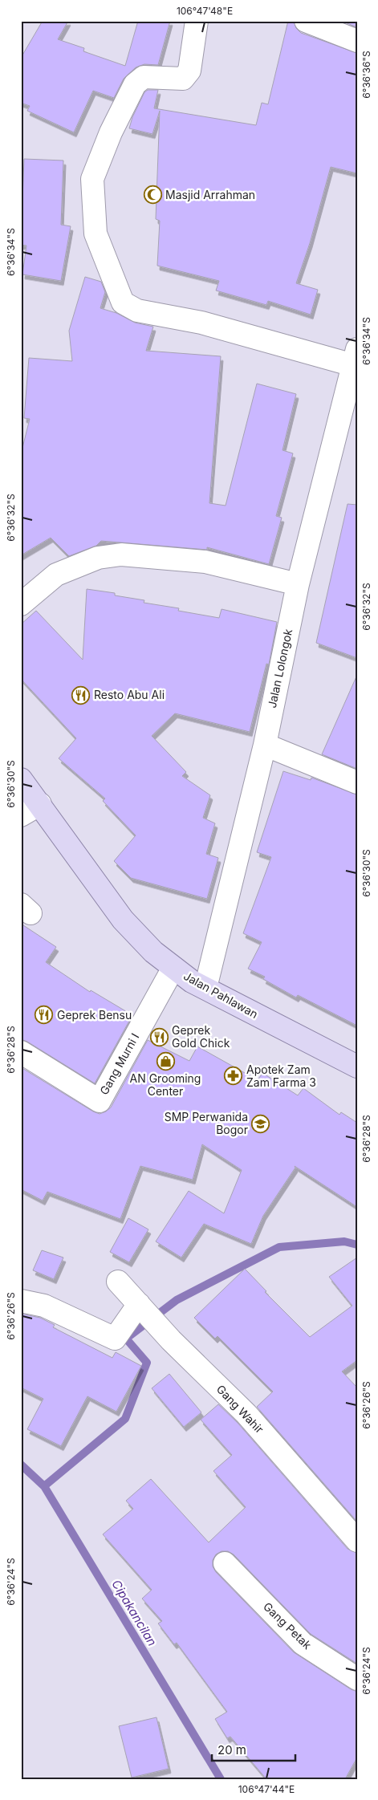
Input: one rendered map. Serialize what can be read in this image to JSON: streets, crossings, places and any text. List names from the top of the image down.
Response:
{
  "streets": {
    "main road": ["Jalan Pahlawan"],
    "street": [
      "Jalan Lolongok",
      "Gang Murni I",
      "Gang Wahir",
      "Gang Petak"
    ]
  },
  "crossings": [
    ["Jalan Lolongok", "Jalan Pahlawan"],
    ["Jalan Pahlawan", "Gang Murni I"]
  ],
  "water": ["Cipakancilan"],
  "places": {
    "mosque": ["Masjid Arrahman"],
    "restaurant": ["Resto Abu Ali", "Geprek Bensu", "Geprek Gold Chick"],
    "shop": ["AN Grooming Center"],
    "pharmacy": ["Apotek Zam Zam Farma 3"],
    "school or university": ["SMP Perwanida Bogor"]
  },
  "scale_bar": "20 m",
  "coordinates": [
    "106°47'48\"E",
    "6°36'36\"S",
    "6°36'34\"S",
    "6°36'32\"S",
    "6°36'30\"S",
    "6°36'28\"S",
    "6°36'26\"S",
    "6°36'24\"S",
    "106°47'44\"E"
  ]
}
